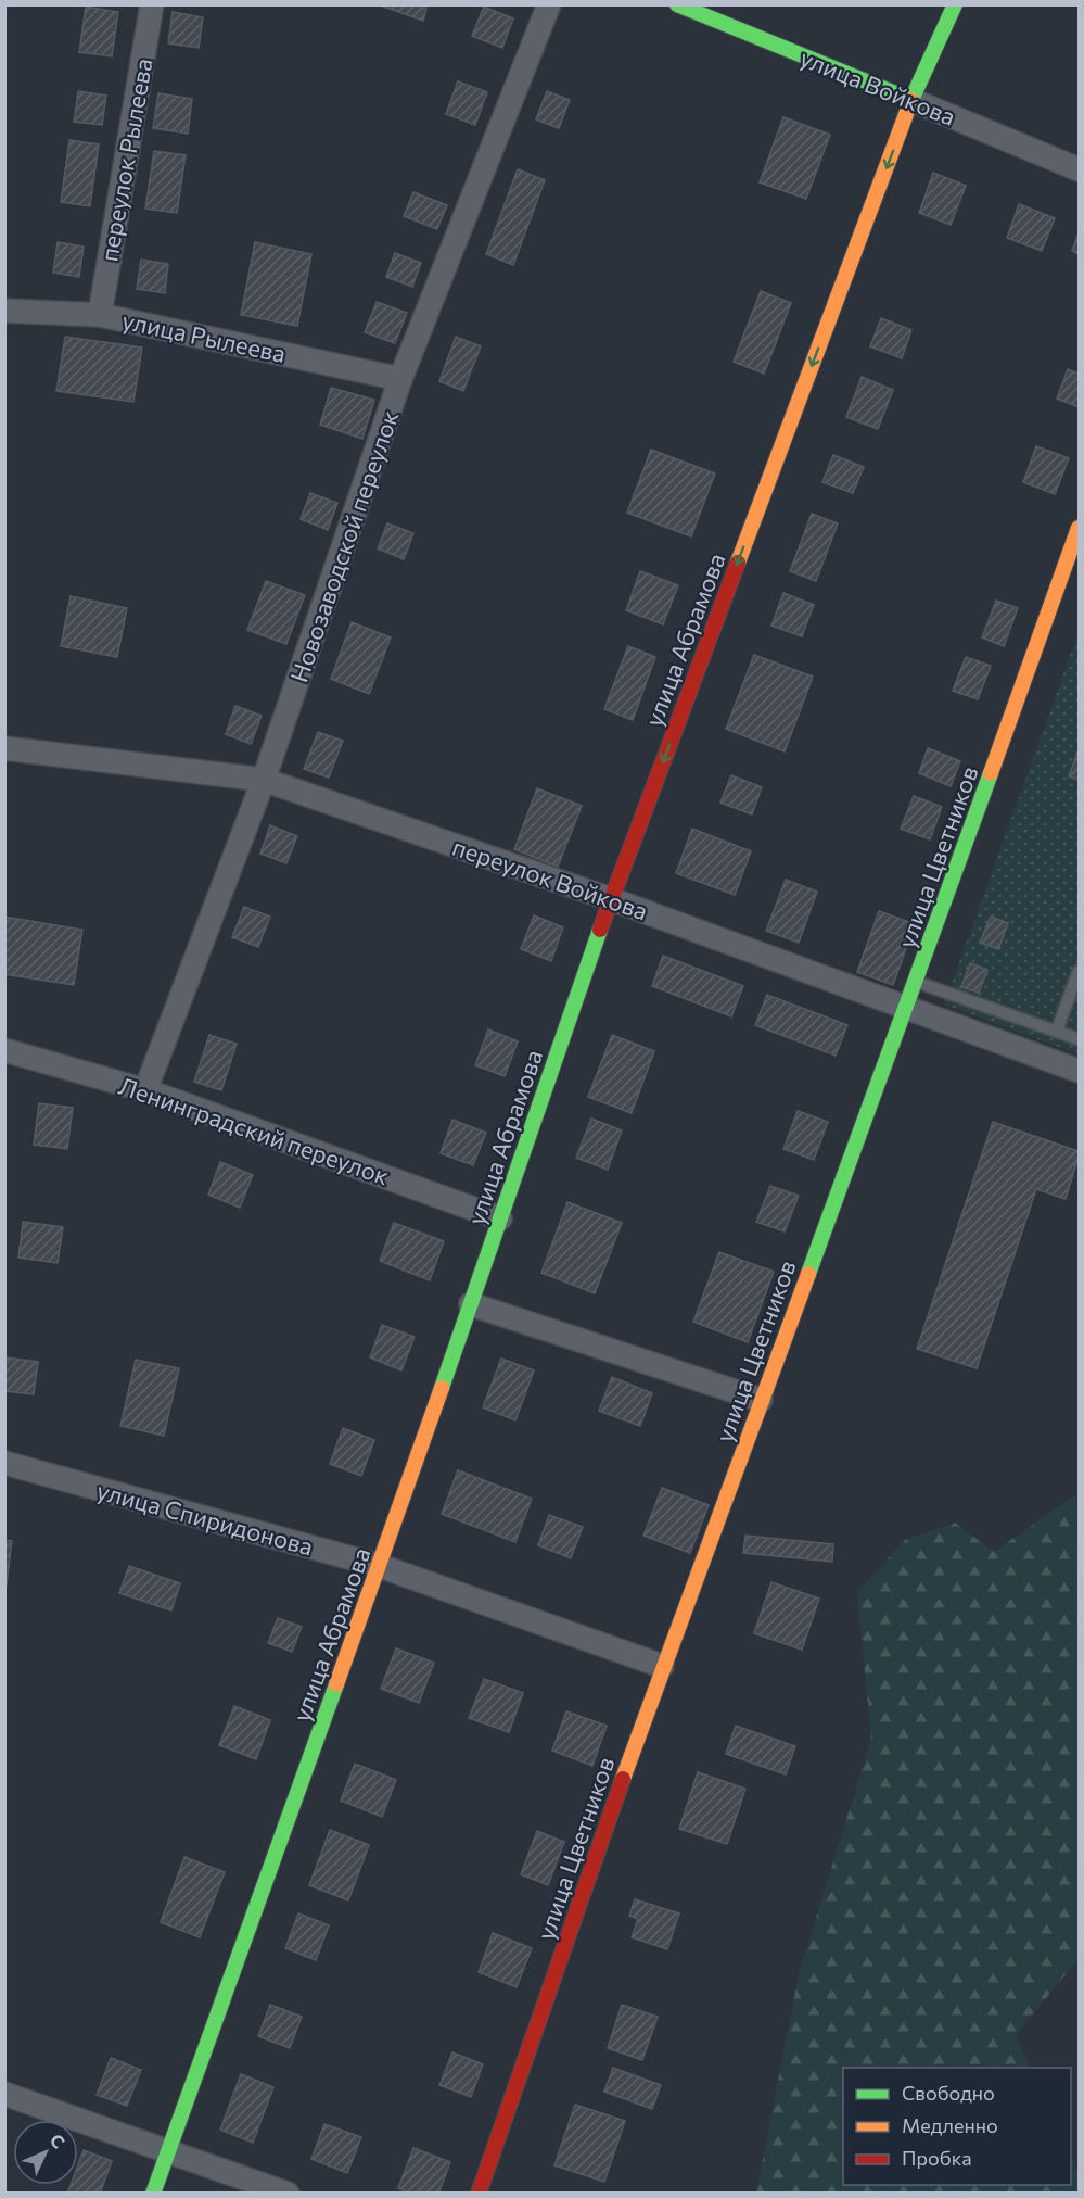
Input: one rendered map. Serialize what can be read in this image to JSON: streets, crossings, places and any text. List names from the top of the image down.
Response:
{
  "streets": {
    "street": [
      "улица Войкова",
      "переулок Рылеева",
      "улица Рылеева",
      "Новозаводской переулок",
      "улица Абрамова",
      "улица Цветников",
      "переулок Войкова",
      "Ленинградский переулок",
      "улица Спиридонова"
    ]
  },
  "crossings": [
    ["улица Войкова", "улица Абрамова"],
    ["переулок Рылеева", "улица Рылеева"],
    ["улица Рылеева", "Новозаводской переулок"],
    ["Новозаводской переулок", "переулок Войкова"],
    ["Новозаводской переулок", "Ленинградский переулок"],
    ["улица Абрамова", "переулок Войкова"],
    ["улица Абрамова", "Ленинградский переулок"],
    ["улица Абрамова", "улица Спиридонова"],
    ["улица Цветников", "переулок Войкова"],
    ["улица Цветников", "улица Спиридонова"]
  ],
  "one_way": ["улица Абрамова"],
  "legend": ["Свободно", "Медленно", "Пробка"],
  "north": "top right"
}
